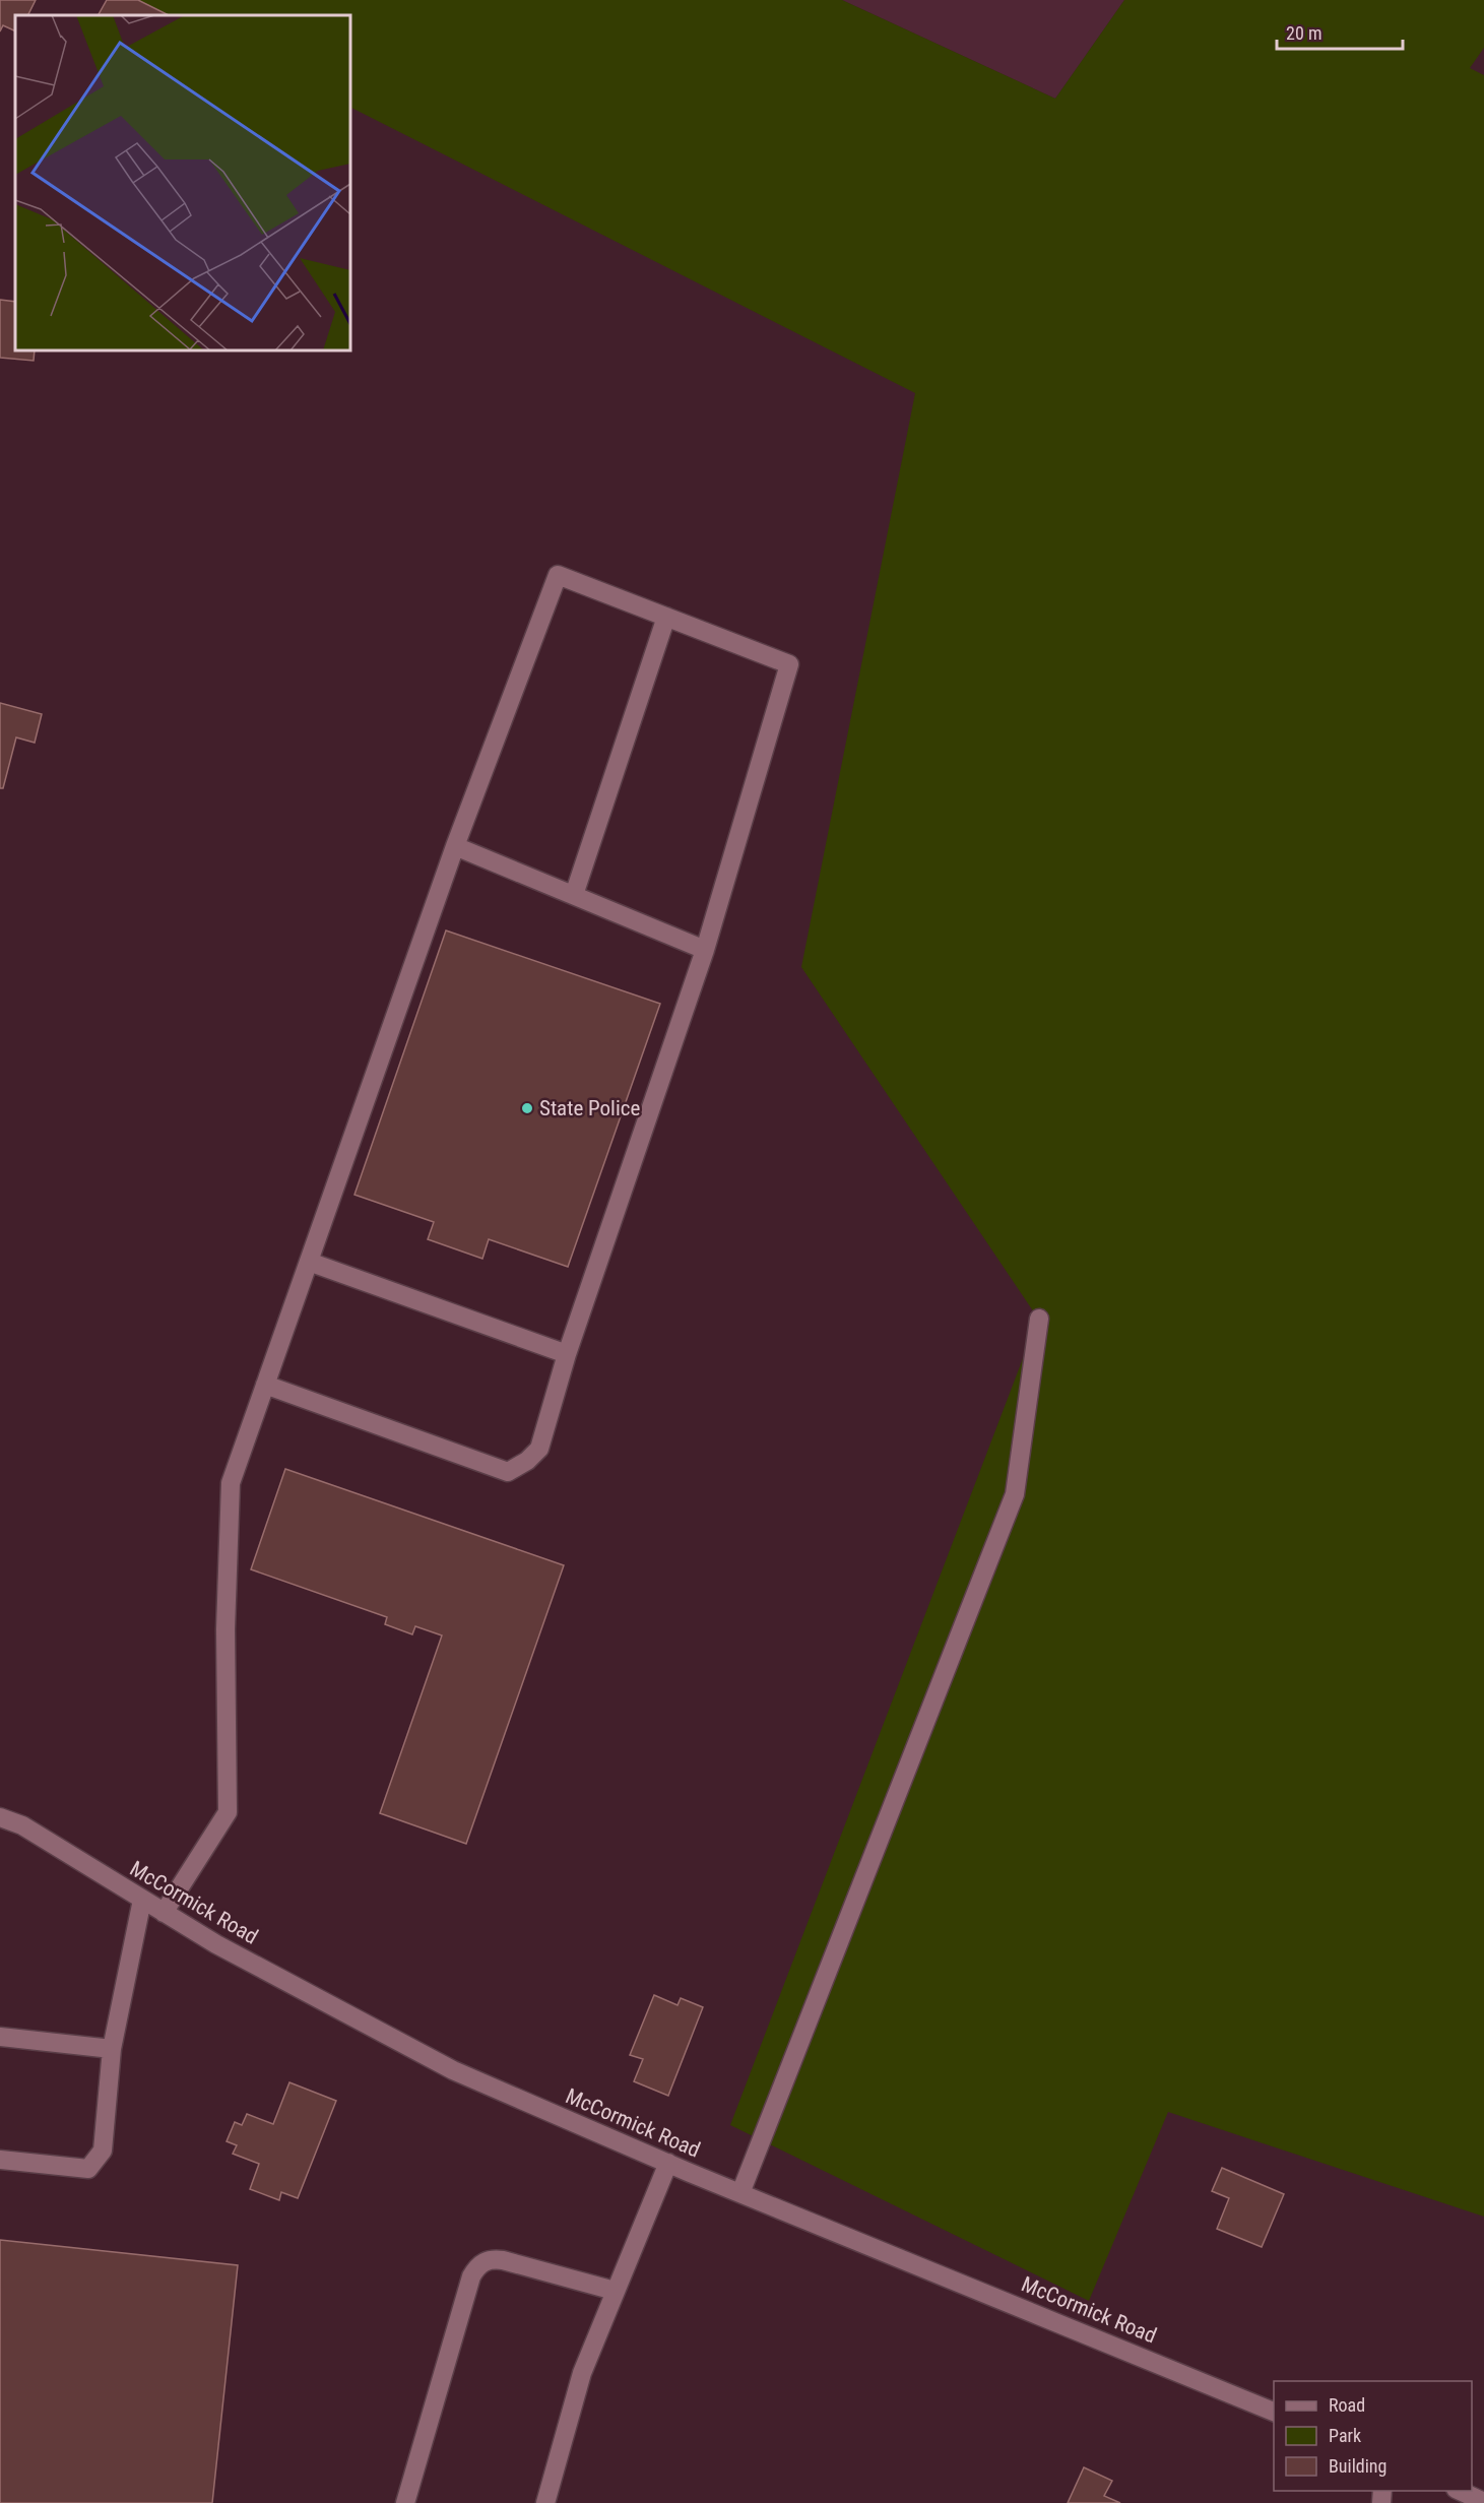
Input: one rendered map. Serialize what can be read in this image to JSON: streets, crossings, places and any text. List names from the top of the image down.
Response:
{
  "streets": {
    "street": ["McCormick Road"]
  },
  "places": ["State Police"],
  "legend": ["Road", "Park", "Building"],
  "scale_bar": "20 m"
}
